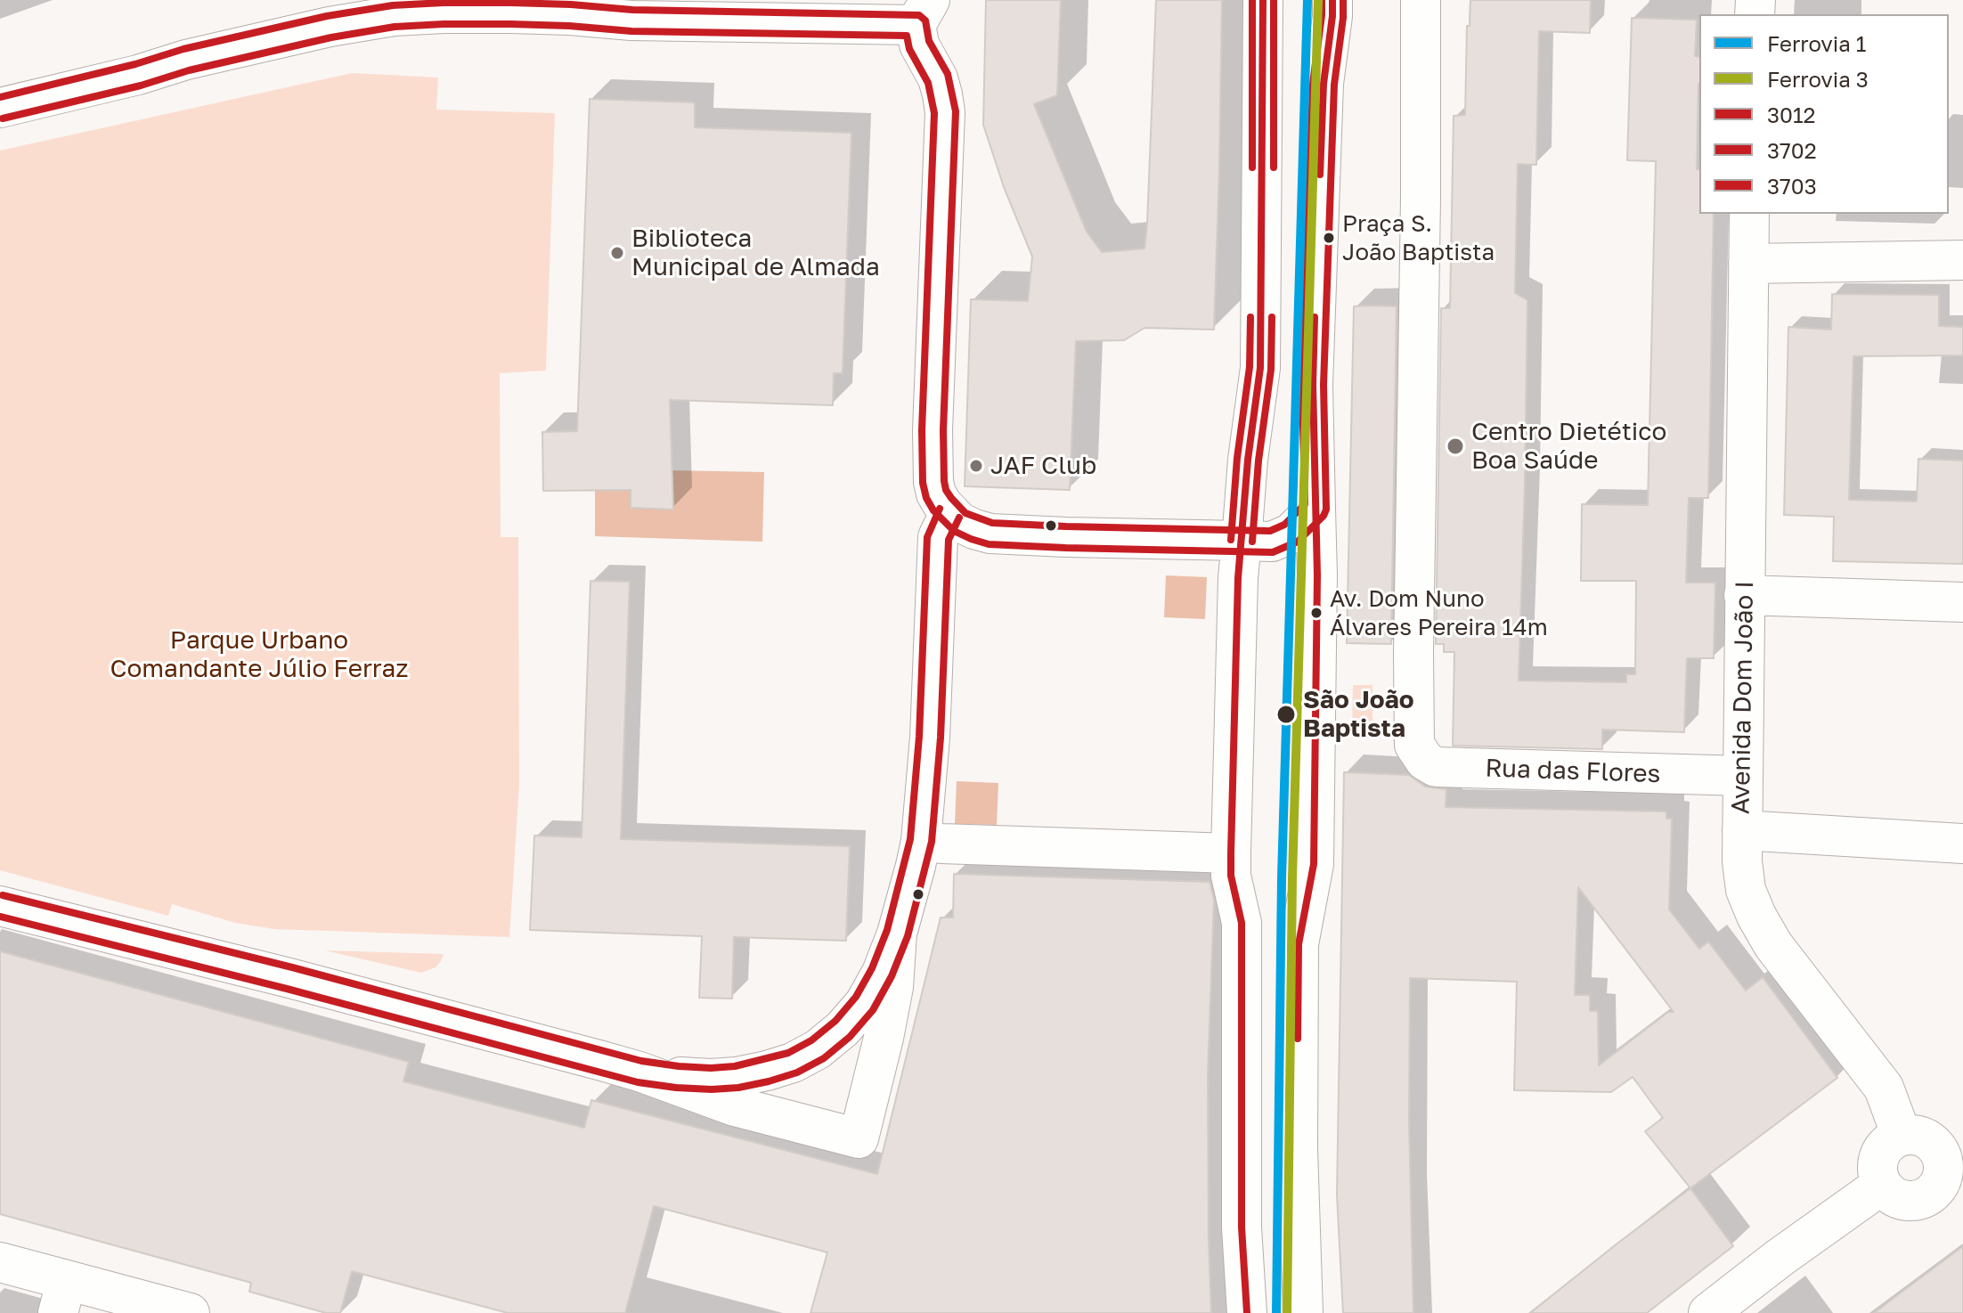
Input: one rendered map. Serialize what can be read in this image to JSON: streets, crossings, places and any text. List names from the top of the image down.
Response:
{
  "streets": {
    "street": ["Avenida Dom João I", "Rua das Flores"]
  },
  "crossings": [
    ["Avenida Dom João I", "Rua das Flores"]
  ],
  "parks": ["Parque Urbano Comandante Júlio Ferraz"],
  "places": [
    "Praça S. João Baptista",
    "Biblioteca Municipal de Almada",
    "Centro Dietético Boa Saúde",
    "JAF Club",
    "Av. Dom Nuno Álvares Pereira 14m",
    "São João Baptista"
  ],
  "lines": [
    "rail line 1",
    "rail line 3",
    "transit line 3012",
    "transit line 3702",
    "transit line 3703"
  ],
  "legend": [
    "Ferrovia 1",
    "Ferrovia 3",
    "3012",
    "3702",
    "3703"
  ]
}
